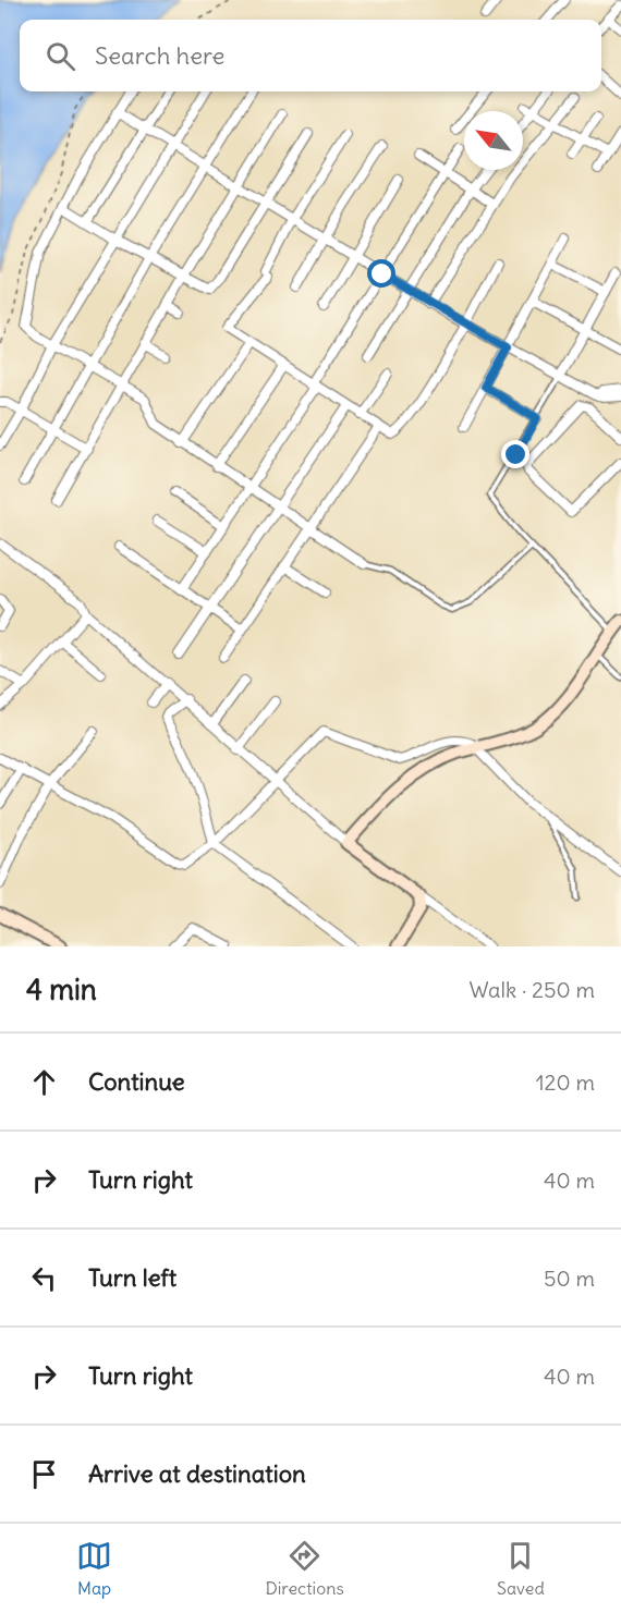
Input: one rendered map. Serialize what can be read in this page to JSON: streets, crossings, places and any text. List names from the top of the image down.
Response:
{
  "north": "top left",
  "page": {
    "search": "Search here",
    "heading": ["4 min", "Walk · 250 m"],
    "list": [
      ["Continue", "120 m"],
      ["Turn right", "40 m"],
      ["Turn left", "50 m"],
      ["Turn right", "40 m"],
      "Arrive at destination"
    ],
    "nav": ["Map", "Directions", "Saved"]
  }
}
